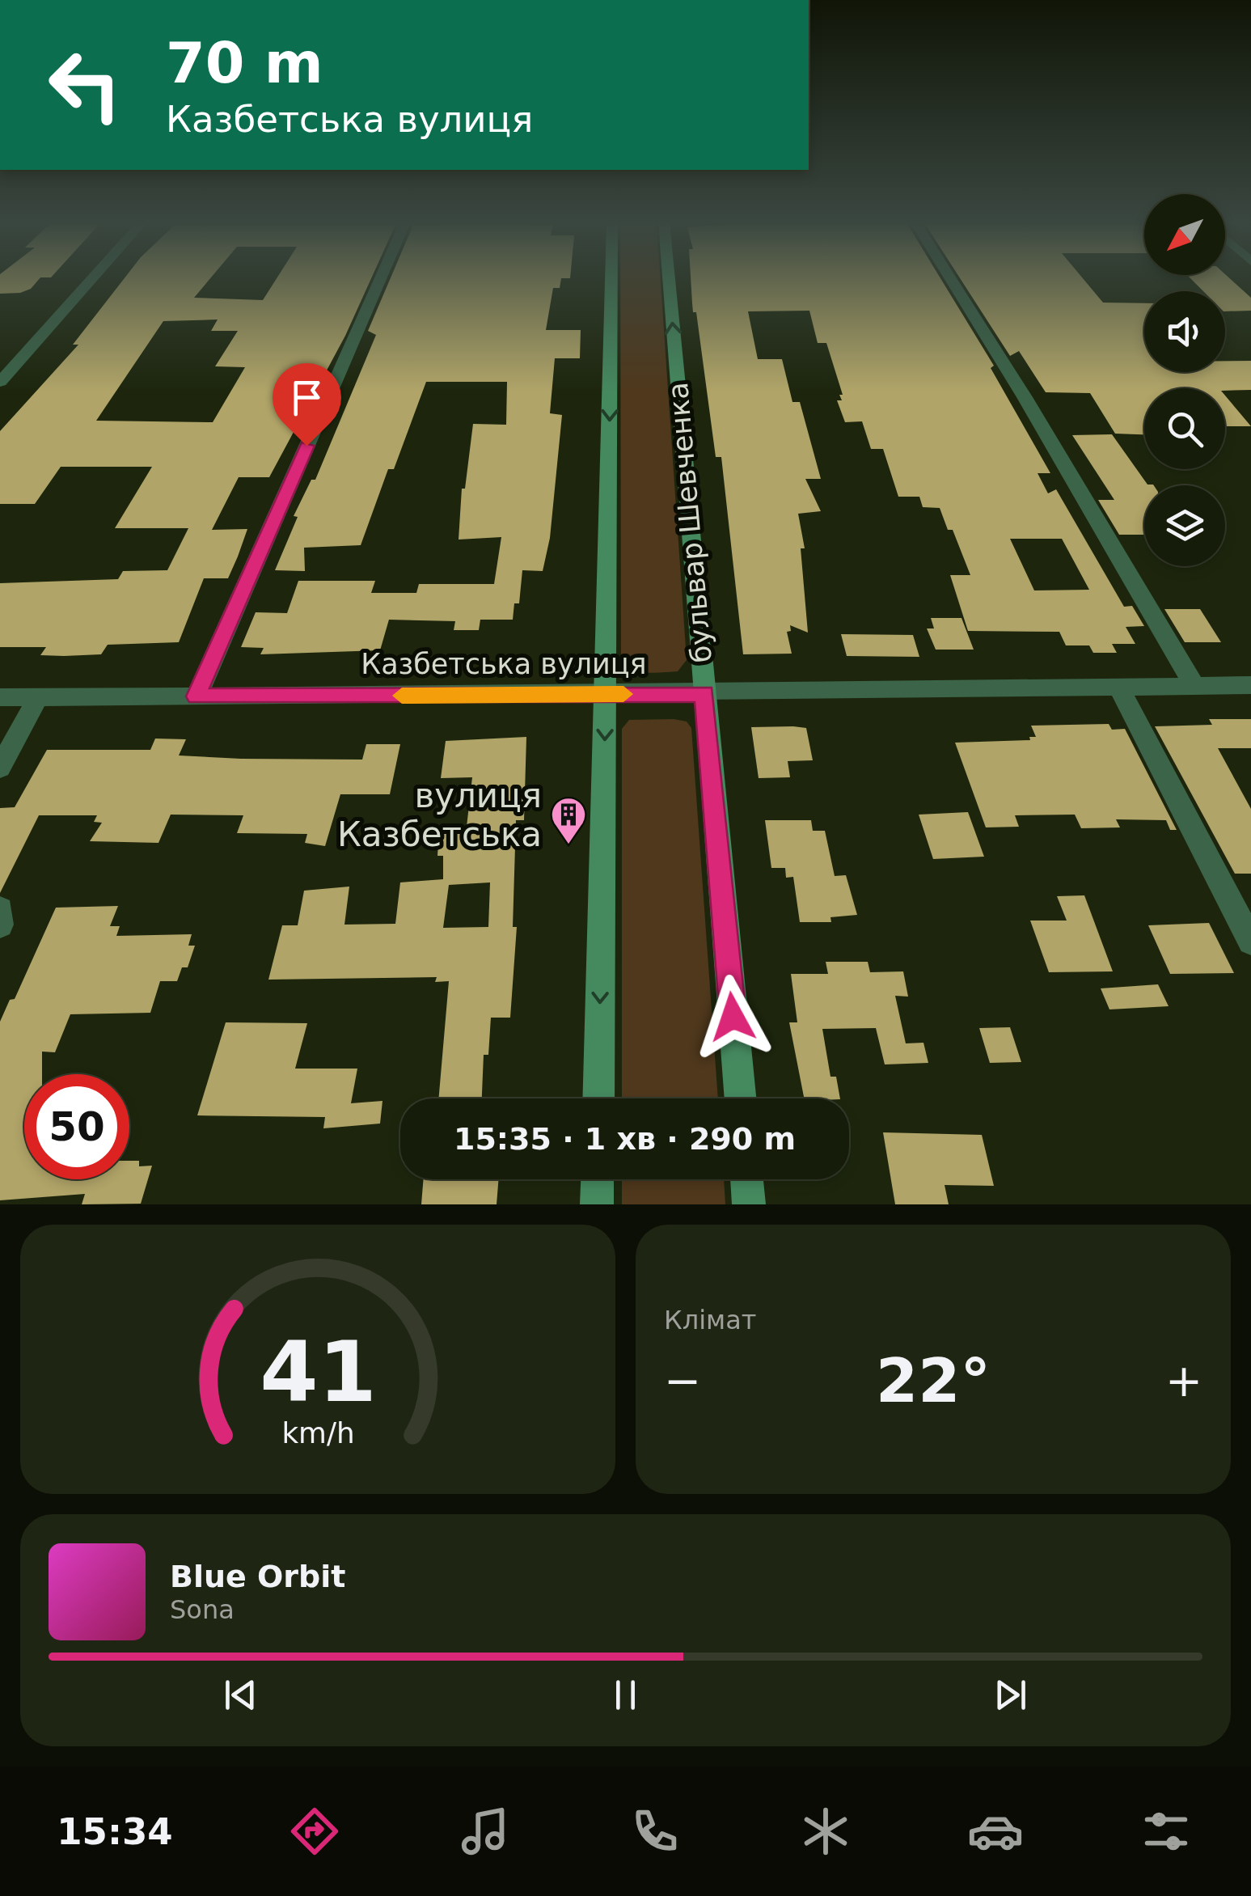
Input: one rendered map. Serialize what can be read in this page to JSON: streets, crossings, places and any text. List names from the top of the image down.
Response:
{
  "streets": {
    "main road": ["бульвар Шевченка"],
    "street": ["Казбетська вулиця"]
  },
  "crossings": [
    ["бульвар Шевченка", "Казбетська вулиця"]
  ],
  "places": {
    "building": ["вулиця Казбетська"]
  },
  "north": "bottom left",
  "page": {
    "turn": ["70 m", "Казбетська вулиця"],
    "limit": "50",
    "trip": "15:35 · 1 хв · 290 m",
    "tile": "Клімат",
    "heat": ["−", "22°", "+"],
    "song": ["Blue Orbit", "Sona"],
    "tabs": "15:34",
    "gauge": ["41", "km/h"]
  }
}
